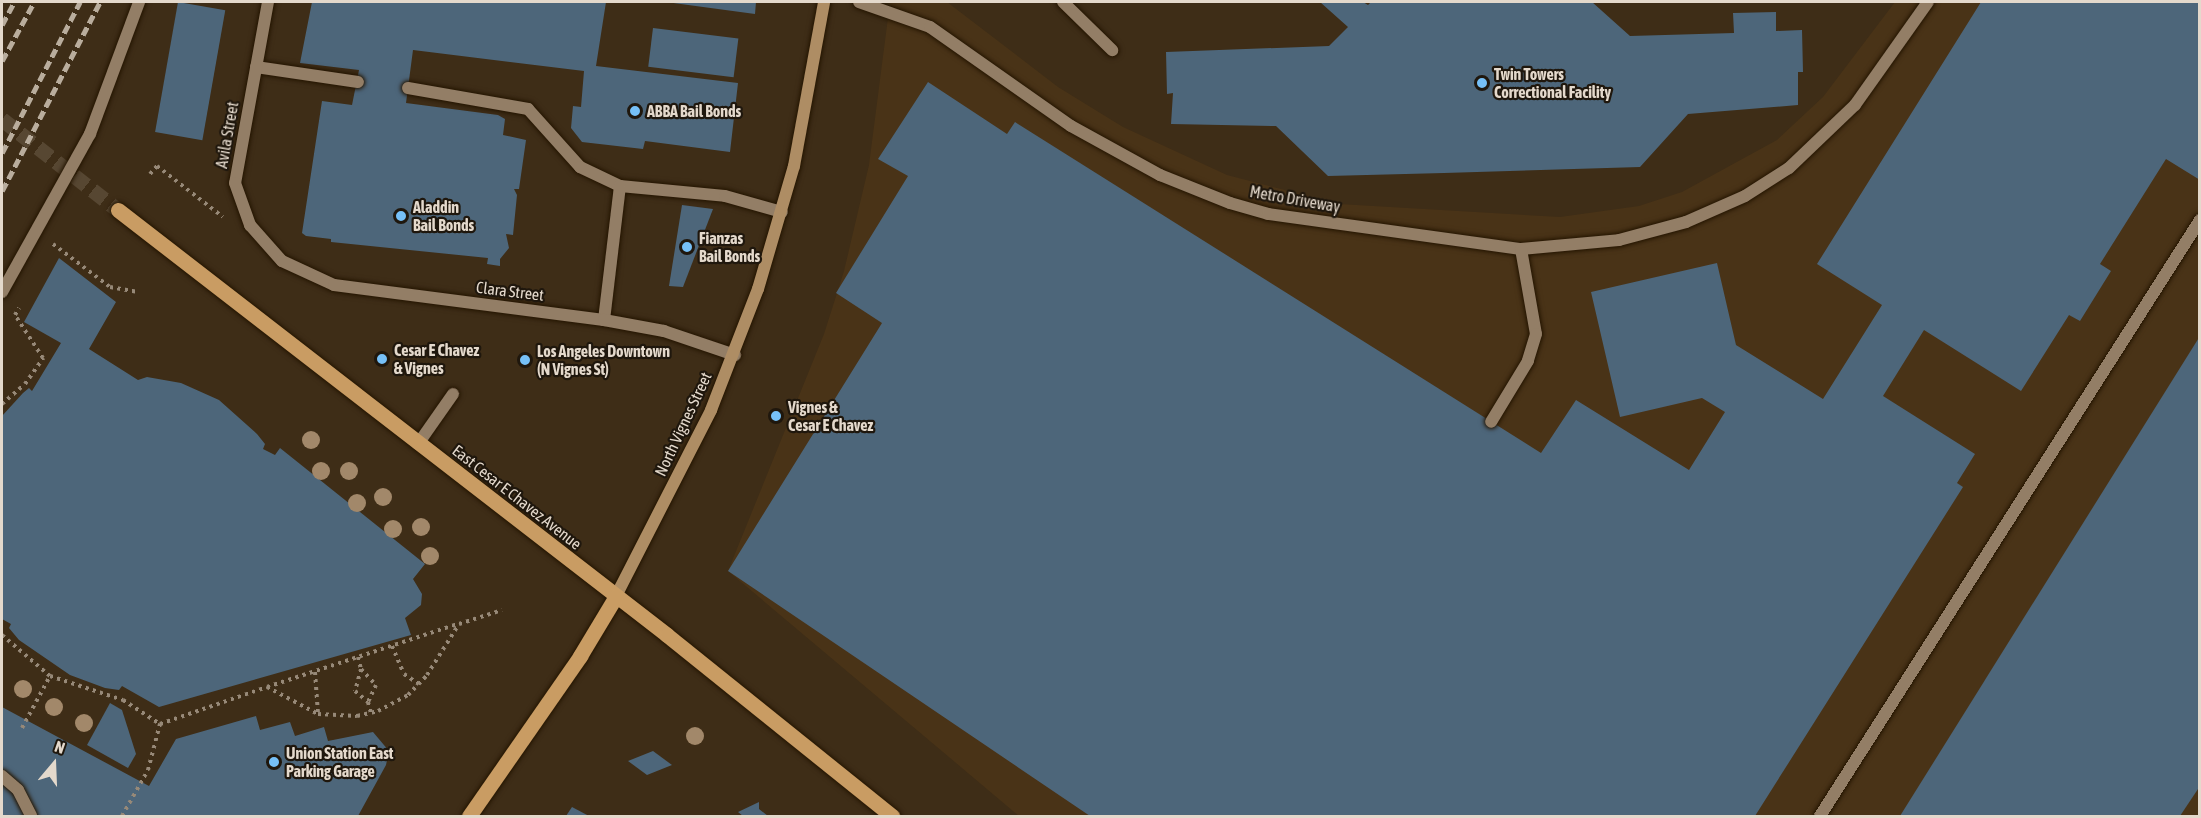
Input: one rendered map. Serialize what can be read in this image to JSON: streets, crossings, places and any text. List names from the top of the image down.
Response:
{
  "streets": {
    "main road": ["North Vignes Street", "East Cesar E Chavez Avenue"],
    "street": ["Avila Street", "Metro Driveway", "Clara Street"]
  },
  "crossings": [
    ["Avila Street", "Clara Street"],
    ["Clara Street", "North Vignes Street"],
    ["North Vignes Street", "East Cesar E Chavez Avenue"]
  ],
  "places": [
    "Twin Towers Correctional Facility",
    "ABBA Bail Bonds",
    "Aladdin Bail Bonds",
    "Fianzas Bail Bonds",
    "Cesar E Chavez & Vignes",
    "Los Angeles Downtown (N Vignes St)",
    "Vignes & Cesar E Chavez",
    "Union Station East Parking Garage"
  ],
  "north": "top"
}
